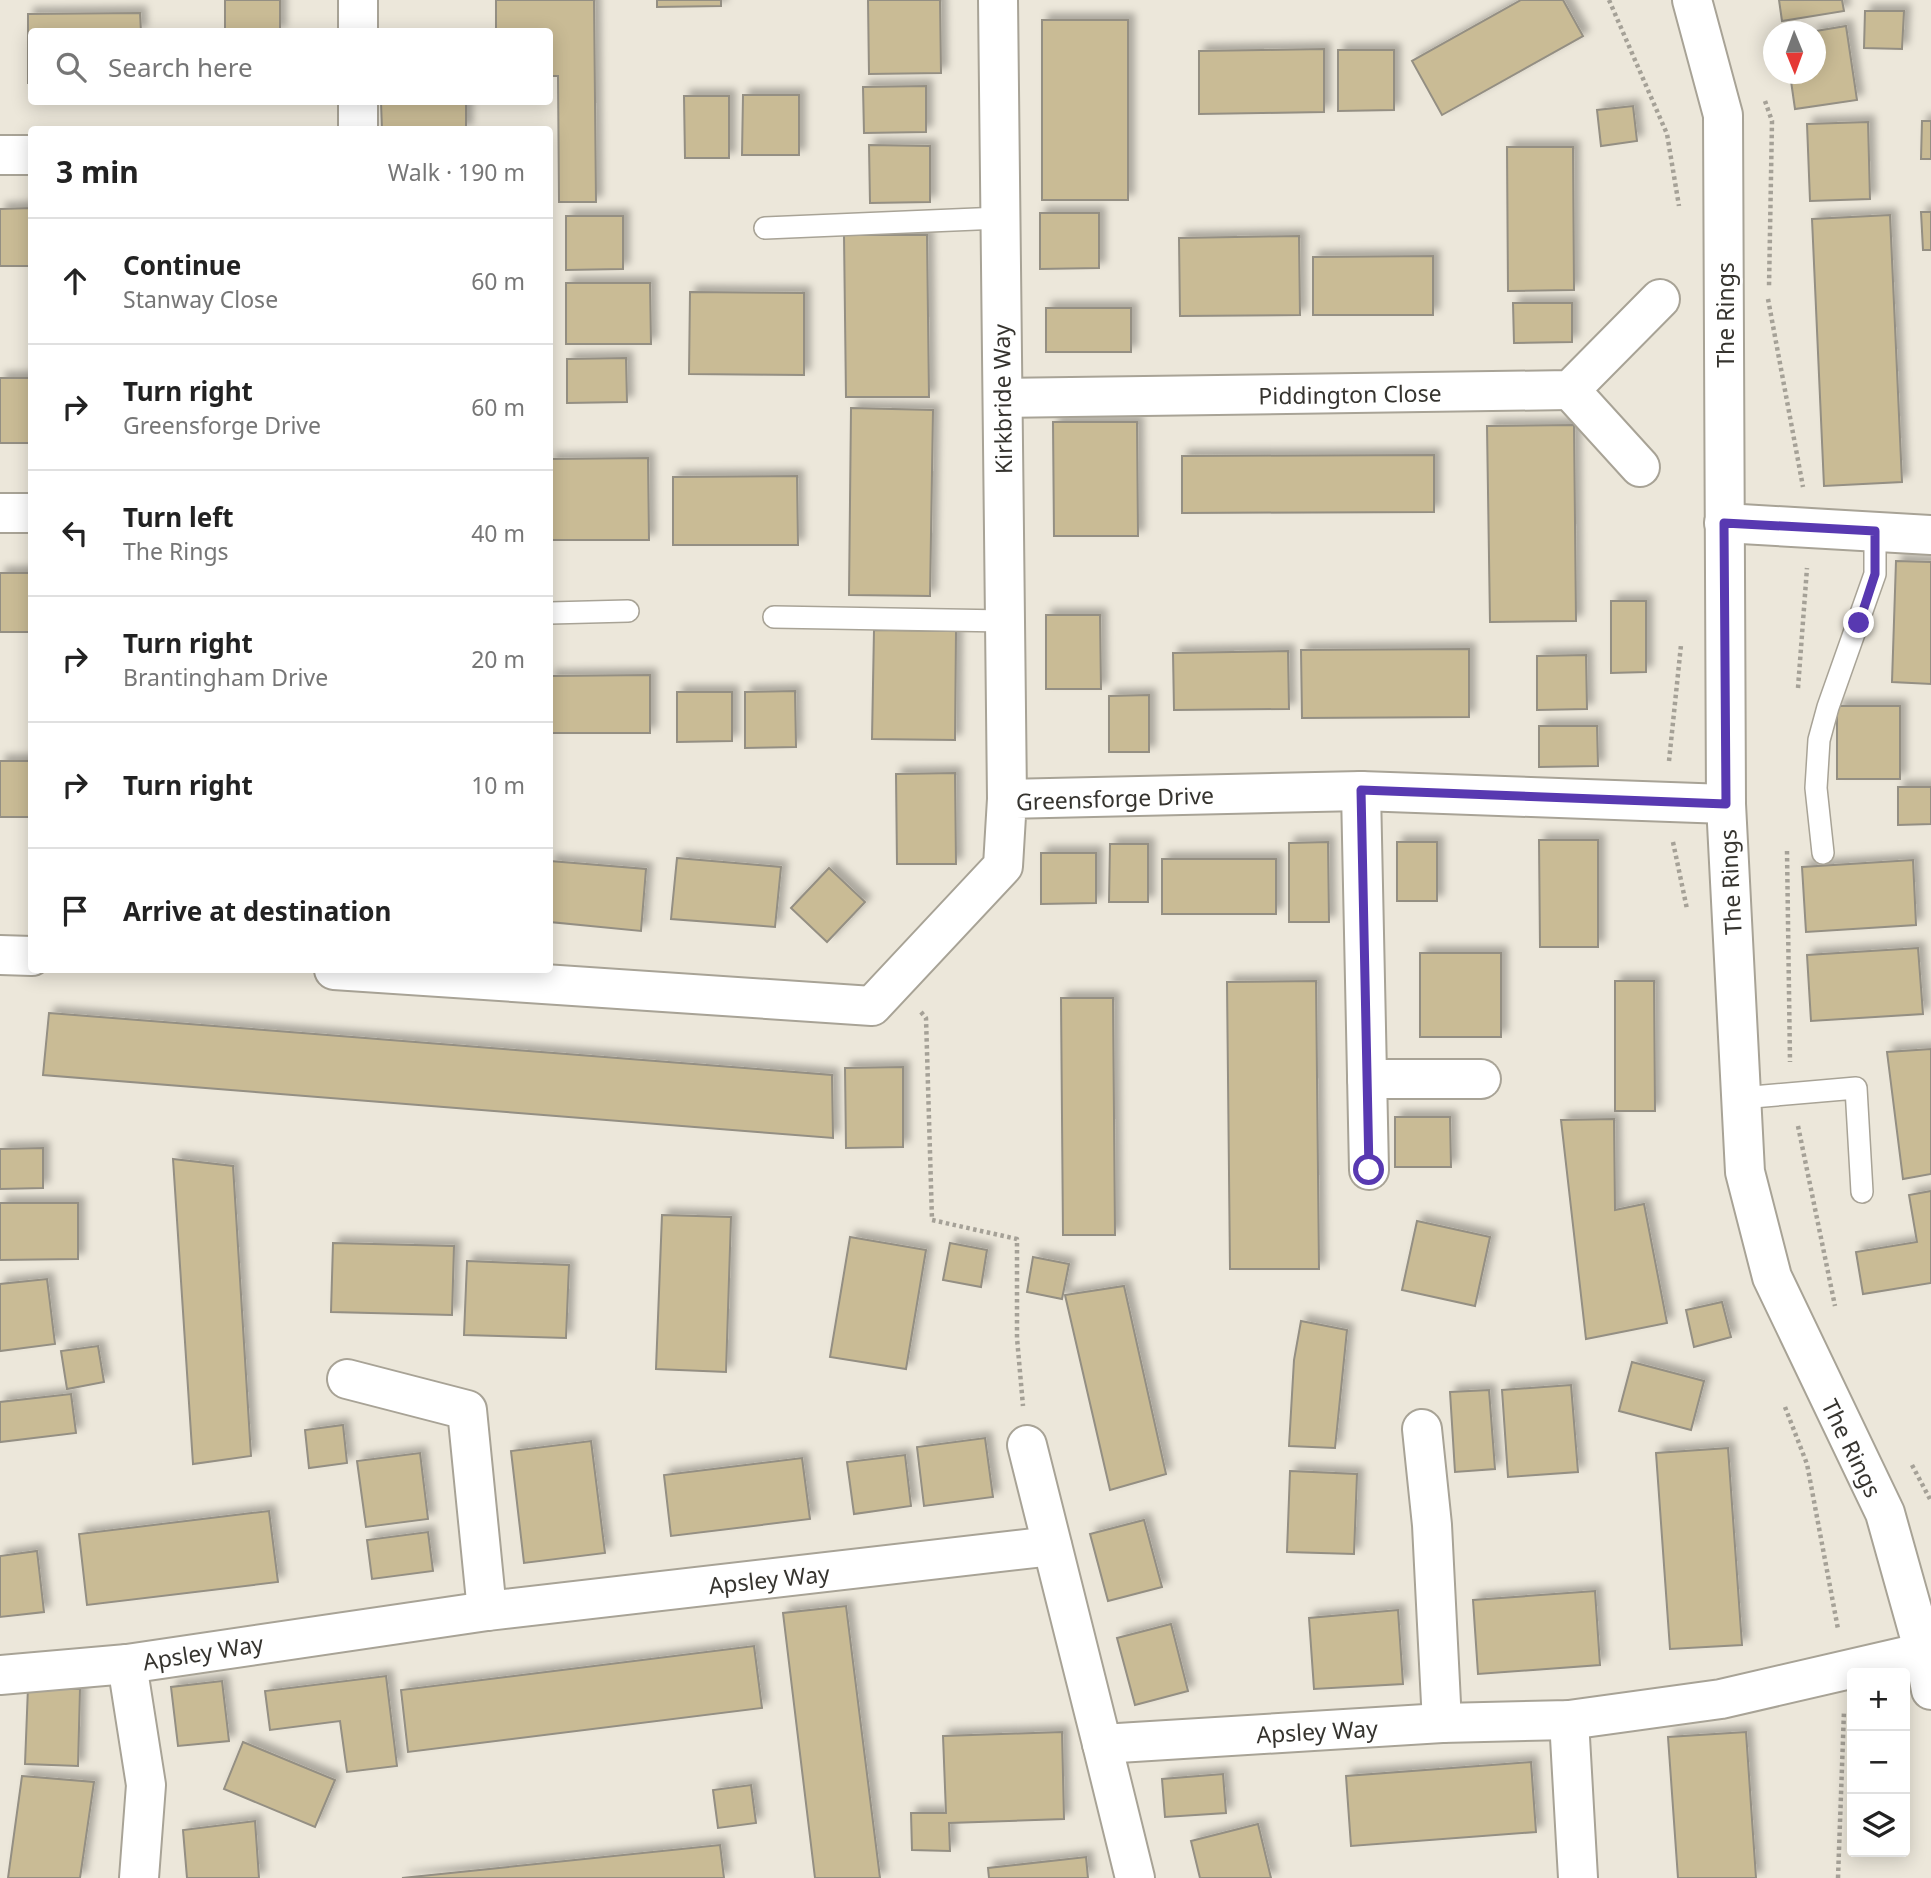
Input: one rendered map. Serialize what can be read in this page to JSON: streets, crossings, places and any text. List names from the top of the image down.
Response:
{
  "streets": {
    "street": [
      "The Rings",
      "Piddington Close",
      "Kirkbride Way",
      "Greensforge Drive",
      "Apsley Way"
    ]
  },
  "crossings": [
    ["The Rings", "Greensforge Drive"],
    ["The Rings", "Apsley Way"],
    ["Piddington Close", "Kirkbride Way"],
    ["Kirkbride Way", "Greensforge Drive"]
  ],
  "north": "bottom",
  "page": {
    "search": "Search here",
    "heading": ["3 min", "Walk · 190 m"],
    "list": [
      ["Continue", "Stanway Close", "60 m"],
      ["Turn right", "Greensforge Drive", "60 m"],
      ["Turn left", "The Rings", "40 m"],
      ["Turn right", "Brantingham Drive", "20 m"],
      ["Turn right", "10 m"],
      "Arrive at destination"
    ],
    "map_buttons": ["+", "−"]
  }
}
